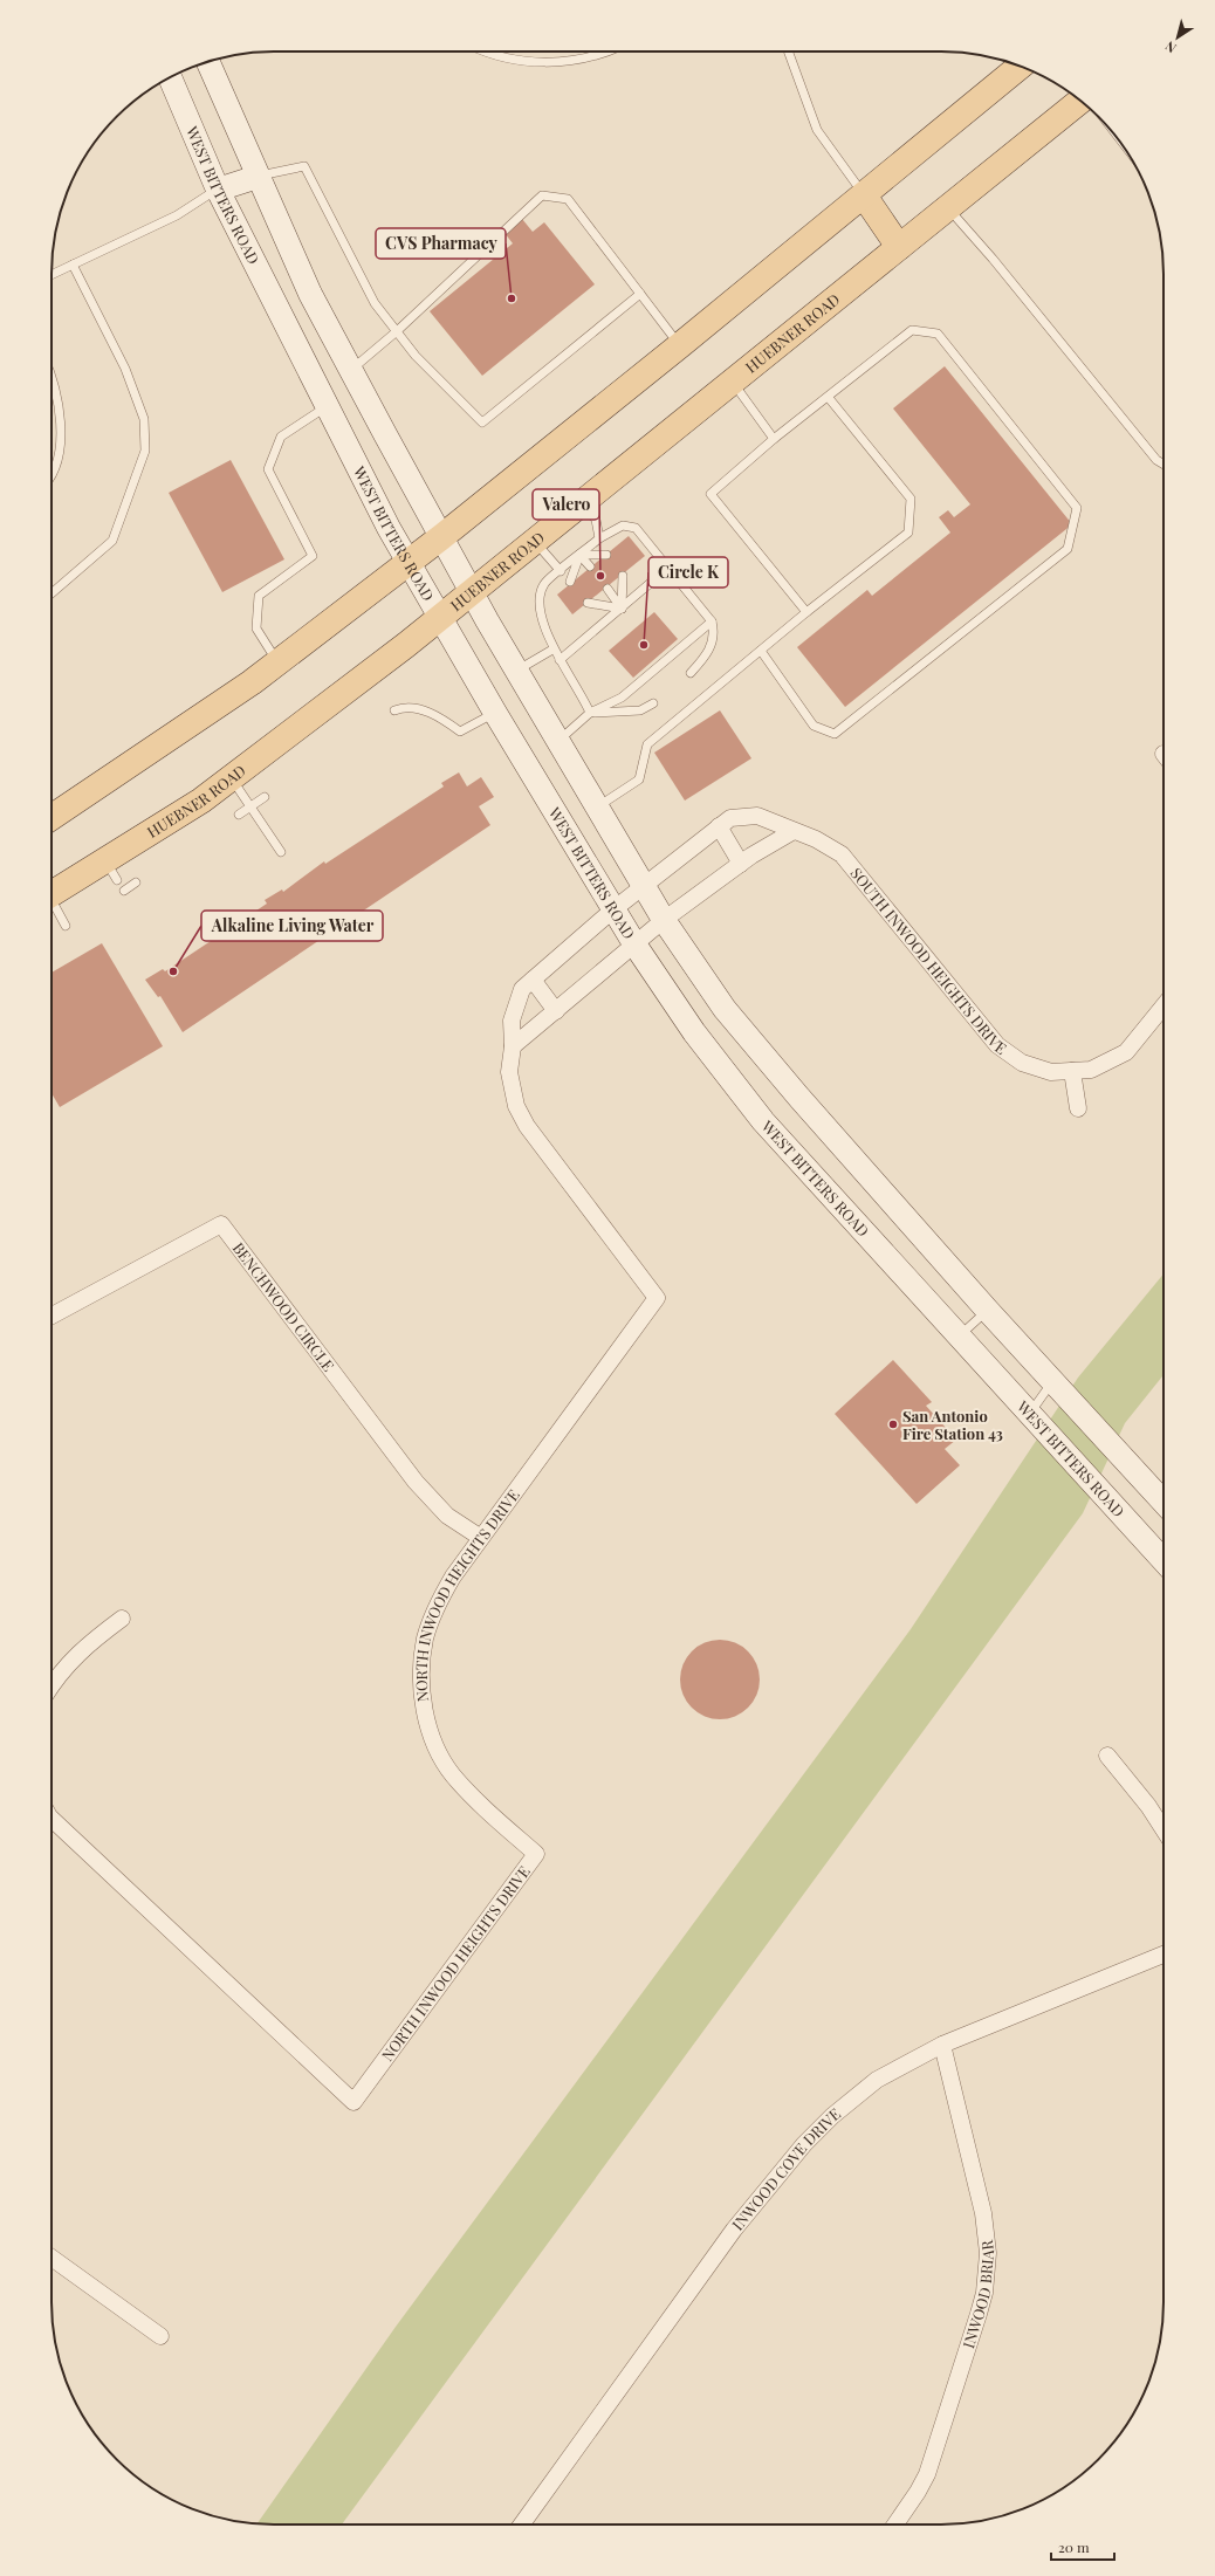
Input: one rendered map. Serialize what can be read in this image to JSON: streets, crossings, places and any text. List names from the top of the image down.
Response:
{
  "streets": {
    "main road": ["WEST BITTERS ROAD", "HUEBNER ROAD"],
    "street": [
      "SOUTH INWOOD HEIGHTS DRIVE",
      "BENCHWOOD CIRCLE",
      "NORTH INWOOD HEIGHTS DRIVE",
      "INWOOD COVE DRIVE",
      "INWOOD BRIAR"
    ]
  },
  "crossings": [
    ["WEST BITTERS ROAD", "HUEBNER ROAD"],
    ["WEST BITTERS ROAD", "NORTH INWOOD HEIGHTS DRIVE"],
    ["SOUTH INWOOD HEIGHTS DRIVE", "NORTH INWOOD HEIGHTS DRIVE"],
    ["BENCHWOOD CIRCLE", "NORTH INWOOD HEIGHTS DRIVE"],
    ["INWOOD COVE DRIVE", "INWOOD BRIAR"]
  ],
  "places": [
    "CVS Pharmacy",
    "Valero",
    "Circle K",
    "Alkaline Living Water",
    "San Antonio Fire Station 43"
  ],
  "scale_bar": "20 m",
  "north": "bottom left"
}
